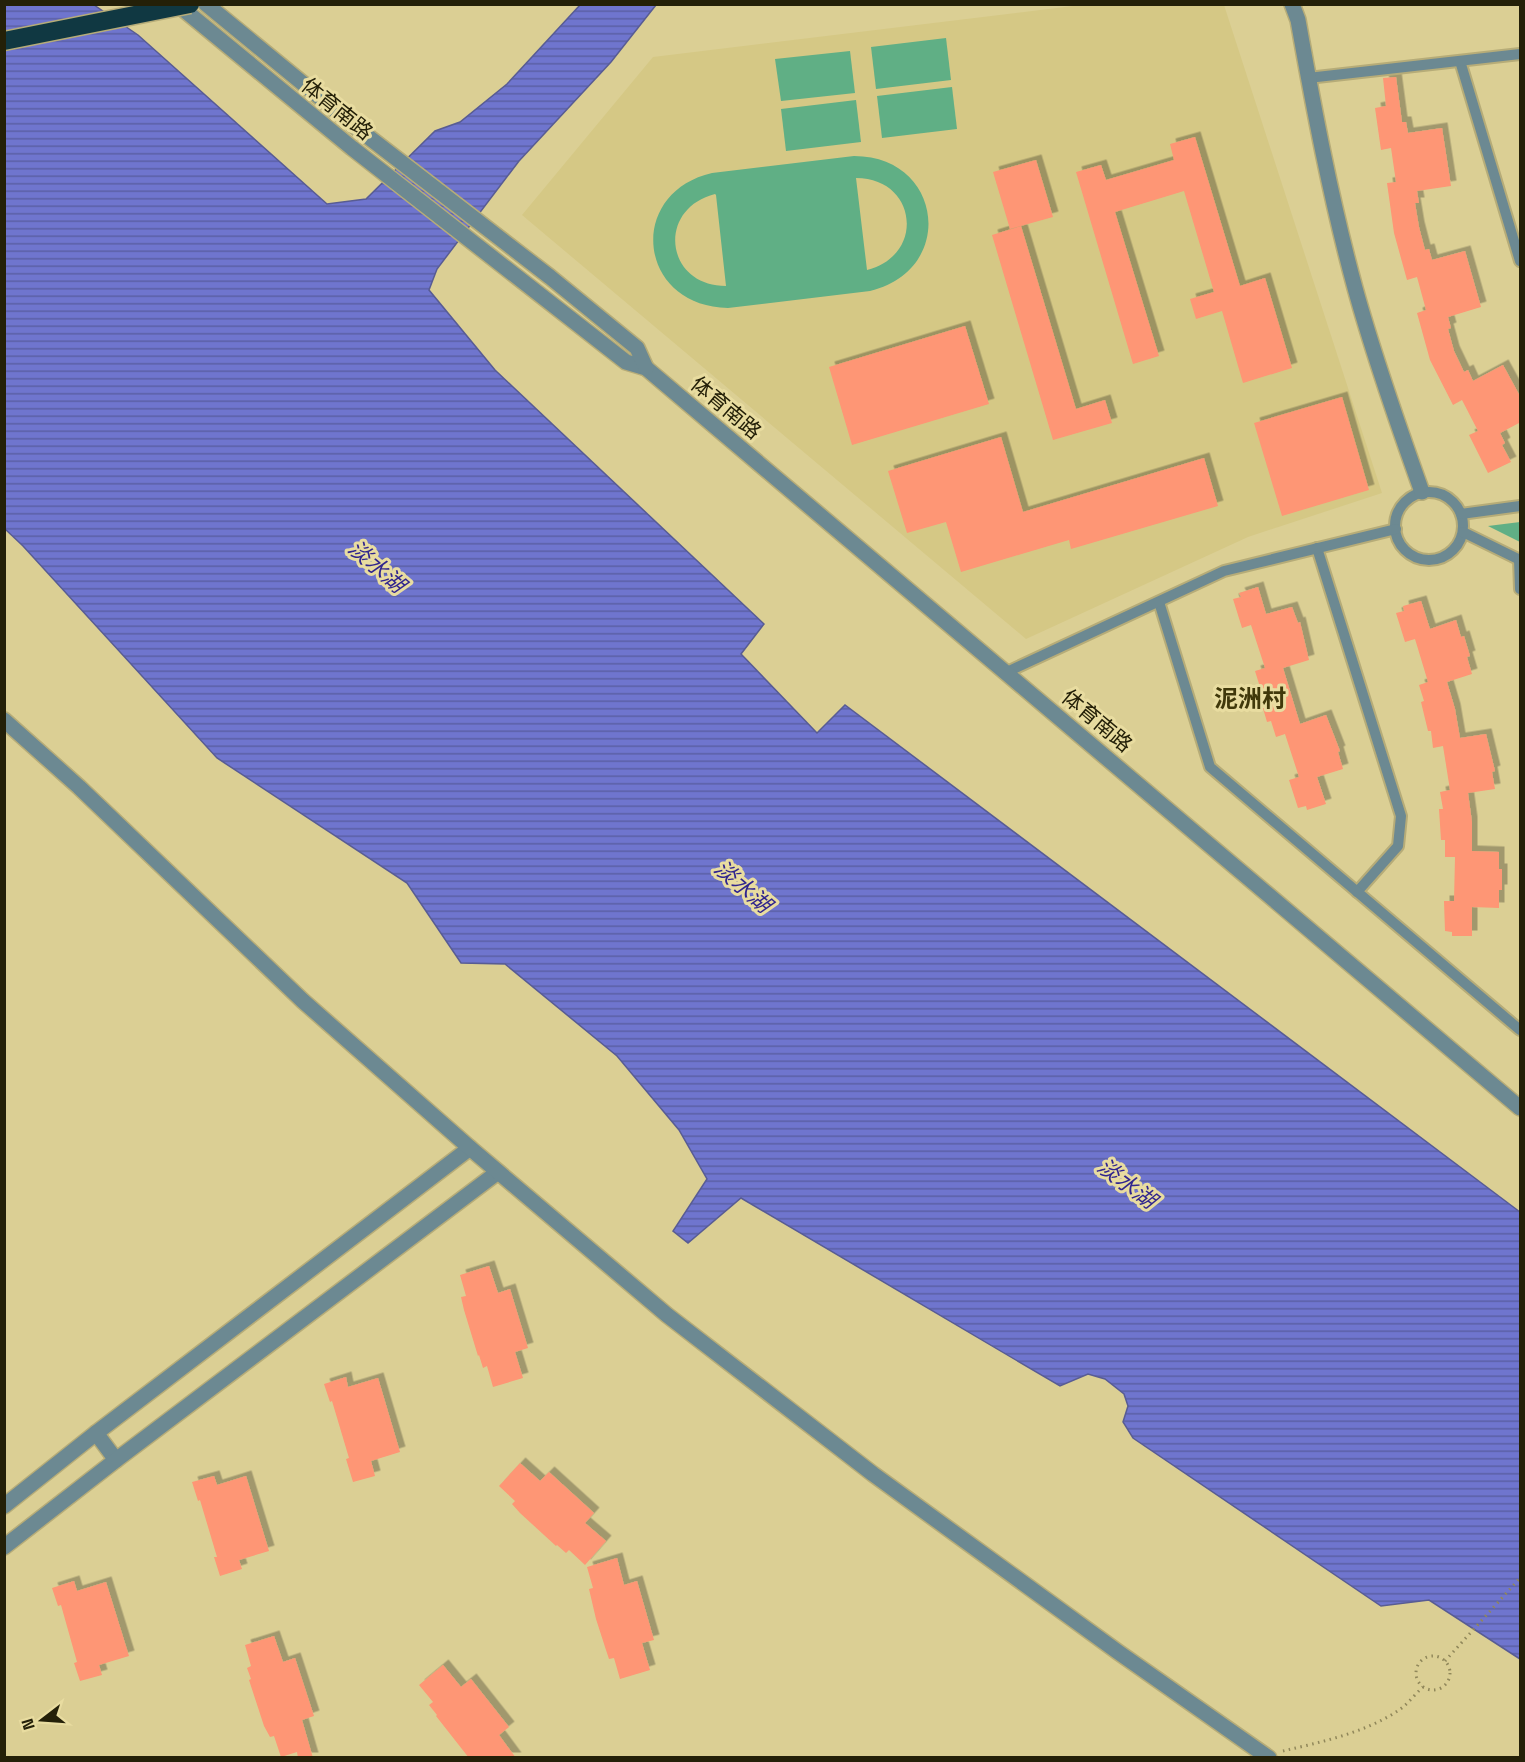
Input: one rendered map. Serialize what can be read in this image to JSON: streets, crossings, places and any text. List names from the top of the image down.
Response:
{
  "streets": {
    "street": ["体育南路"]
  },
  "districts": ["泥洲村"],
  "water": ["淡水湖"],
  "north": "left"
}
